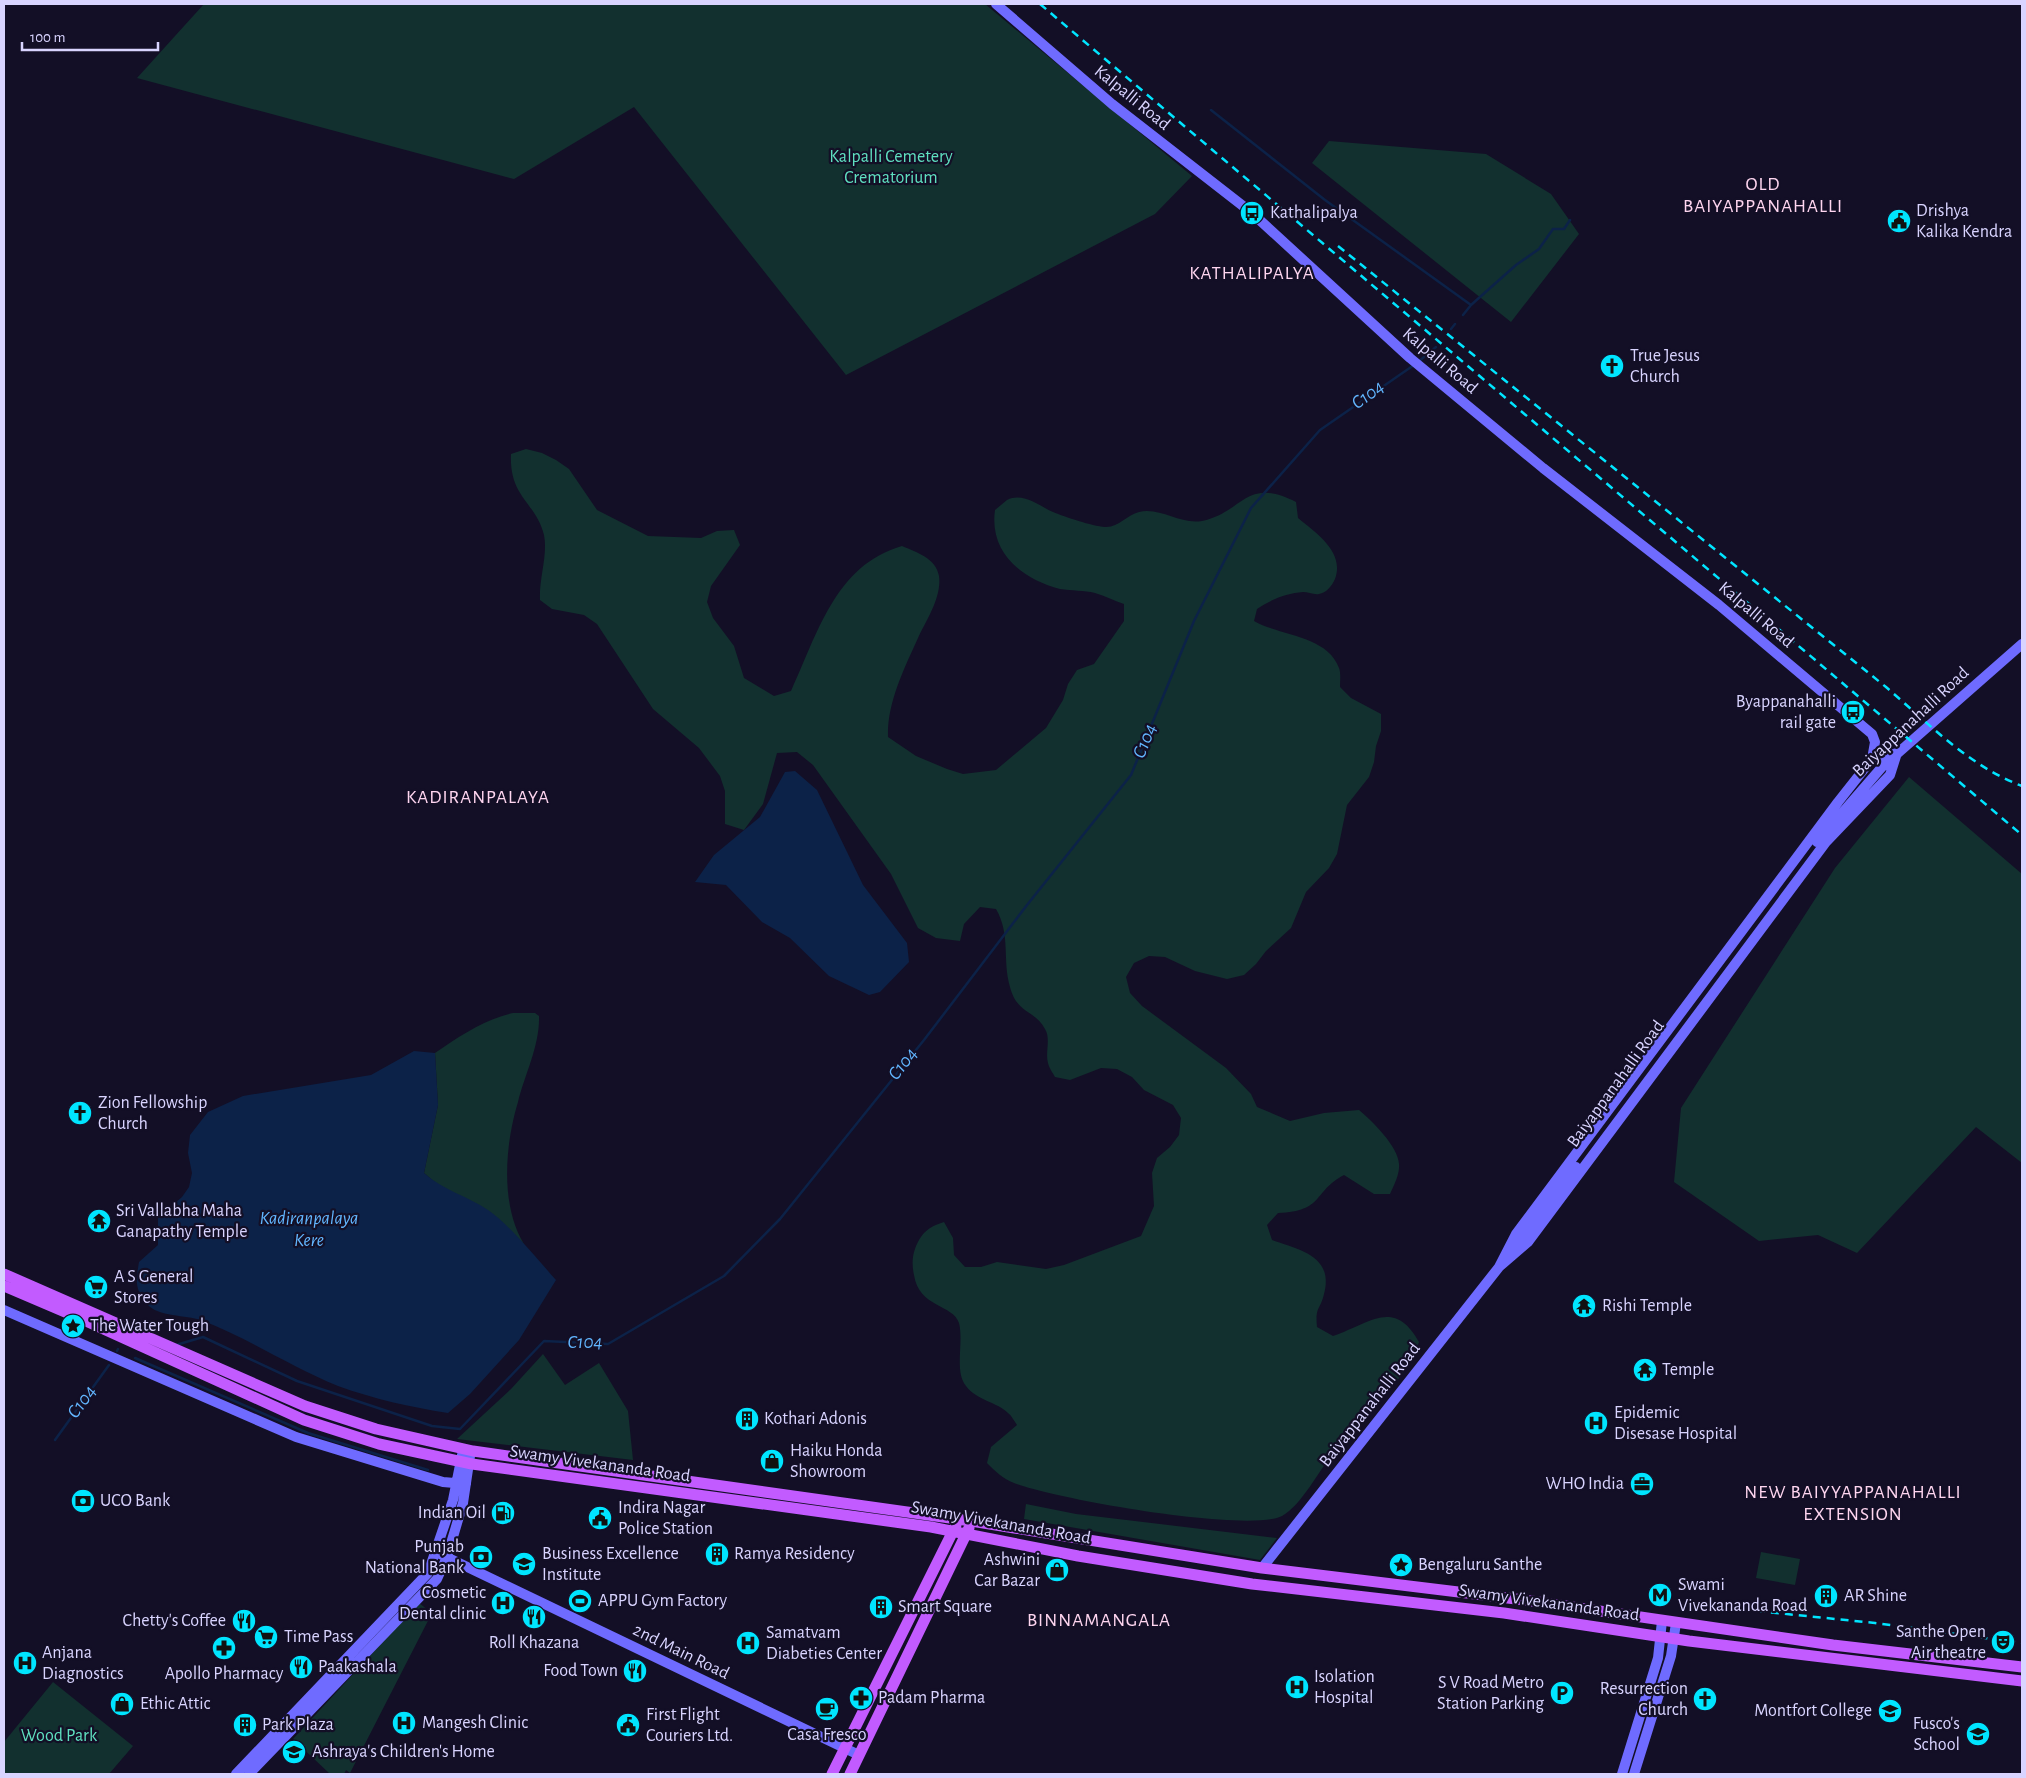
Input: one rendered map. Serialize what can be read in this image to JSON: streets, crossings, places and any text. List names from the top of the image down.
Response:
{
  "streets": {
    "main road": ["Swamy Vivekananda Road"],
    "street": ["Kalpalli Road", "Baiyappanahalli Road", "2nd Main Road"]
  },
  "crossings": [
    ["Kalpalli Road", "Baiyappanahalli Road"],
    ["Baiyappanahalli Road", "Swamy Vivekananda Road"]
  ],
  "districts": [
    "OLD BAIYAPPANAHALLI",
    "KATHALIPALYA",
    "KADIRANPALAYA",
    "NEW BAIYYAPPANAHALLI EXTENSION",
    "BINNAMANGALA"
  ],
  "water": ["C104", "Kadiranpalaya Kere"],
  "parks": ["Kalpalli Cemetery Crematorium", "Wood Park"],
  "places": {
    "bus stop": ["Kathalipalya", "Byappanahalli rail gate"],
    "public building": ["Drishya Kalika Kendra", "Indira Nagar Police Station", "First Flight Couriers Ltd."],
    "church": ["True Jesus Church", "Zion Fellowship Church", "Resurrection Church"],
    "temple": ["Sri Vallabha Maha Ganapathy Temple", "Rishi Temple", "Temple"],
    "supermarket": ["A S General Stores", "Time Pass"],
    "place": ["The Water Tough", "Bengaluru Santhe"],
    "building": [
      "Kothari Adonis",
      "Ramya Residency",
      "AR Shine",
      "Smart Square",
      "Park Plaza"
    ],
    "hospital": [
      "Epidemic Disesase Hospital",
      "Cosmetic Dental clinic",
      "Samatvam Diabeties Center",
      "Anjana Diagnostics",
      "Isolation Hospital",
      "Mangesh Clinic"
    ],
    "shop": ["Haiku Honda Showroom", "Ashwini Car Bazar", "Ethic Attic"],
    "office": ["WHO India"],
    "bank": ["UCO Bank", "Punjab National Bank"],
    "fuel station": ["Indian Oil"],
    "school or university": [
      "Business Excellence Institute",
      "Montfort College",
      "Fusco's School",
      "Ashraya's Children's Home"
    ],
    "metro station": ["Swami Vivekananda Road"],
    "sports": ["APPU Gym Factory"],
    "restaurant": [
      "Roll Khazana",
      "Chetty's Coffee",
      "Paakashala",
      "Food Town"
    ],
    "theatre": ["Santhe Open Air theatre"],
    "pharmacy": ["Apollo Pharmacy", "Padam Pharma"],
    "parking": ["S V Road Metro Station Parking"],
    "cafe": ["Casa Fresco"]
  },
  "scale_bar": "100 m"
}
